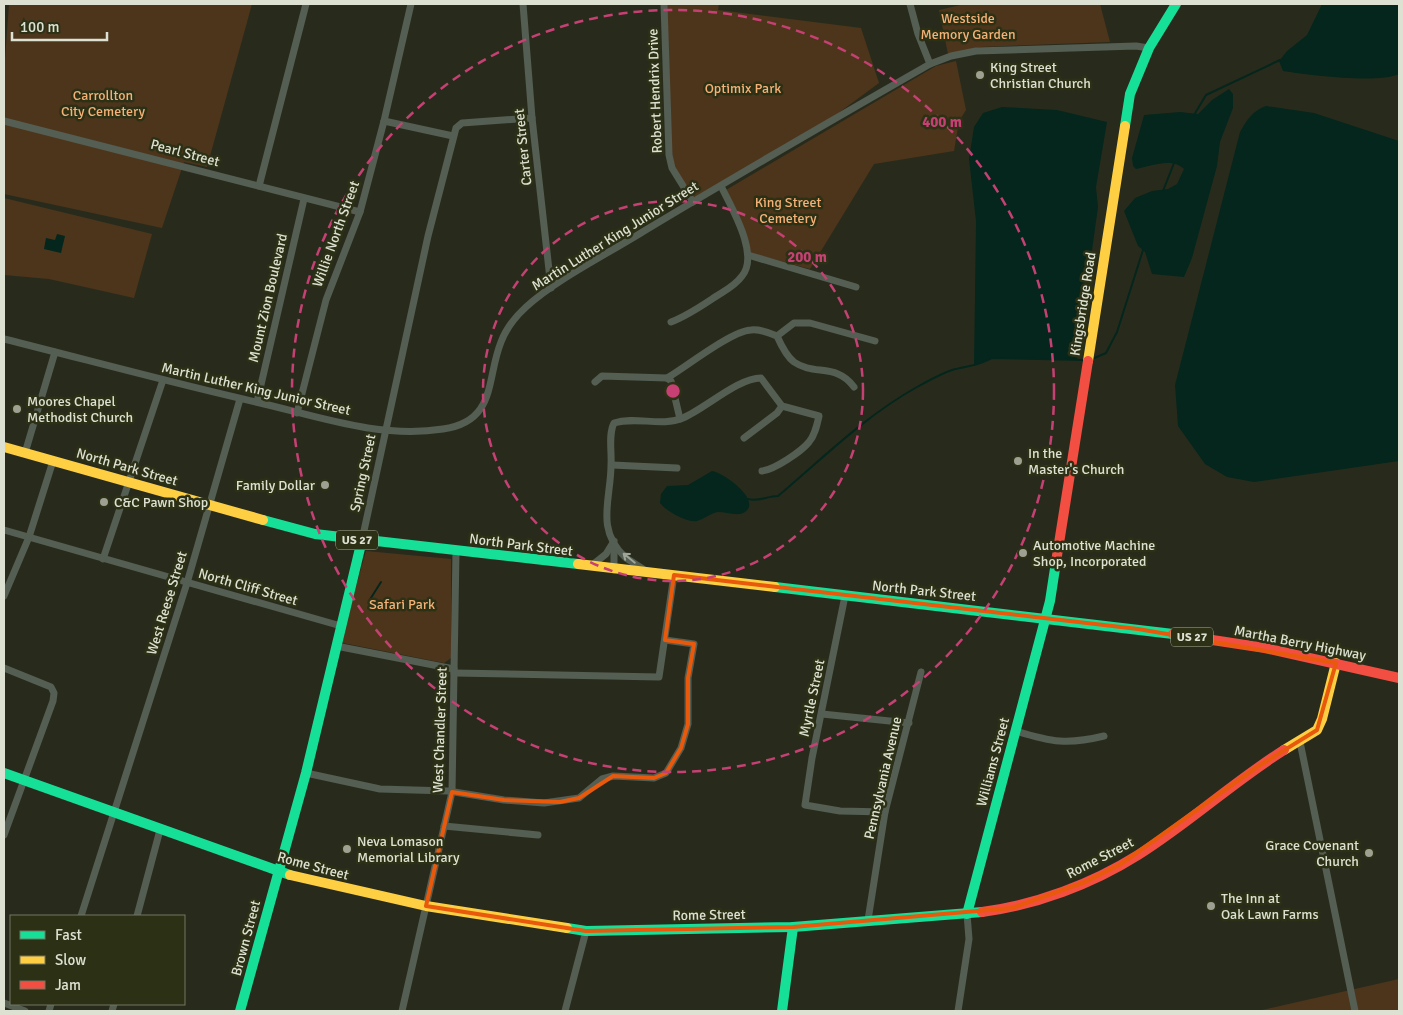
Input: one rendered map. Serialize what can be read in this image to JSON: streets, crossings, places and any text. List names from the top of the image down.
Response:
{
  "streets": {
    "street": [
      "Robert Hendrix Drive",
      "Carter Street",
      "Pearl Street",
      "Willie North Street",
      "Martin Luther King Junior Street",
      "Mount Zion Boulevard",
      "Kingsbridge Road",
      "North Park Street",
      "Spring Street",
      "US 27",
      "North Cliff Street",
      "West Reese Street",
      "Martha Berry Highway",
      "Myrtle Street",
      "West Chandler Street",
      "Williams Street",
      "Pennsylvania Avenue",
      "Rome Street",
      "Brown Street"
    ]
  },
  "crossings": [
    ["Robert Hendrix Drive", "Martin Luther King Junior Street"],
    ["Carter Street", "Martin Luther King Junior Street"],
    ["Pearl Street", "Willie North Street"],
    ["Pearl Street", "Mount Zion Boulevard"],
    ["Willie North Street", "Martin Luther King Junior Street"],
    ["Martin Luther King Junior Street", "Mount Zion Boulevard"],
    ["Martin Luther King Junior Street", "Kingsbridge Road"],
    ["Martin Luther King Junior Street", "Spring Street"],
    ["Martin Luther King Junior Street", "West Reese Street"],
    ["Kingsbridge Road", "North Park Street"],
    ["Kingsbridge Road", "Martha Berry Highway"],
    ["Kingsbridge Road", "Williams Street"],
    ["North Park Street", "Spring Street"],
    ["North Park Street", "West Reese Street"],
    ["North Park Street", "Martha Berry Highway"],
    ["North Park Street", "Myrtle Street"],
    ["North Park Street", "West Chandler Street"],
    ["North Park Street", "Williams Street"],
    ["Spring Street", "North Cliff Street"],
    ["Spring Street", "Rome Street"],
    ["Spring Street", "Brown Street"],
    ["North Cliff Street", "West Reese Street"],
    ["West Reese Street", "Rome Street"],
    ["Martha Berry Highway", "Williams Street"],
    ["Martha Berry Highway", "Rome Street"],
    ["Myrtle Street", "Pennsylvania Avenue"],
    ["West Chandler Street", "Rome Street"],
    ["Williams Street", "Rome Street"],
    ["Pennsylvania Avenue", "Rome Street"],
    ["Rome Street", "Brown Street"]
  ],
  "parks": [
    "Westside Memory Garden",
    "Optimix Park",
    "Carrollton City Cemetery",
    "King Street Cemetery",
    "Safari Park"
  ],
  "places": [
    "King Street Christian Church",
    "Moores Chapel Methodist Church",
    "In the Master's Church",
    "Family Dollar",
    "C&C Pawn Shop",
    "Automotive Machine Shop, Incorporated",
    "Neva Lomason Memorial Library",
    "Grace Covenant Church",
    "The Inn at Oak Lawn Farms"
  ],
  "legend": ["Fast", "Slow", "Jam"],
  "scale_bar": "100 m",
  "rings": ["400 m", "200 m"]
}
